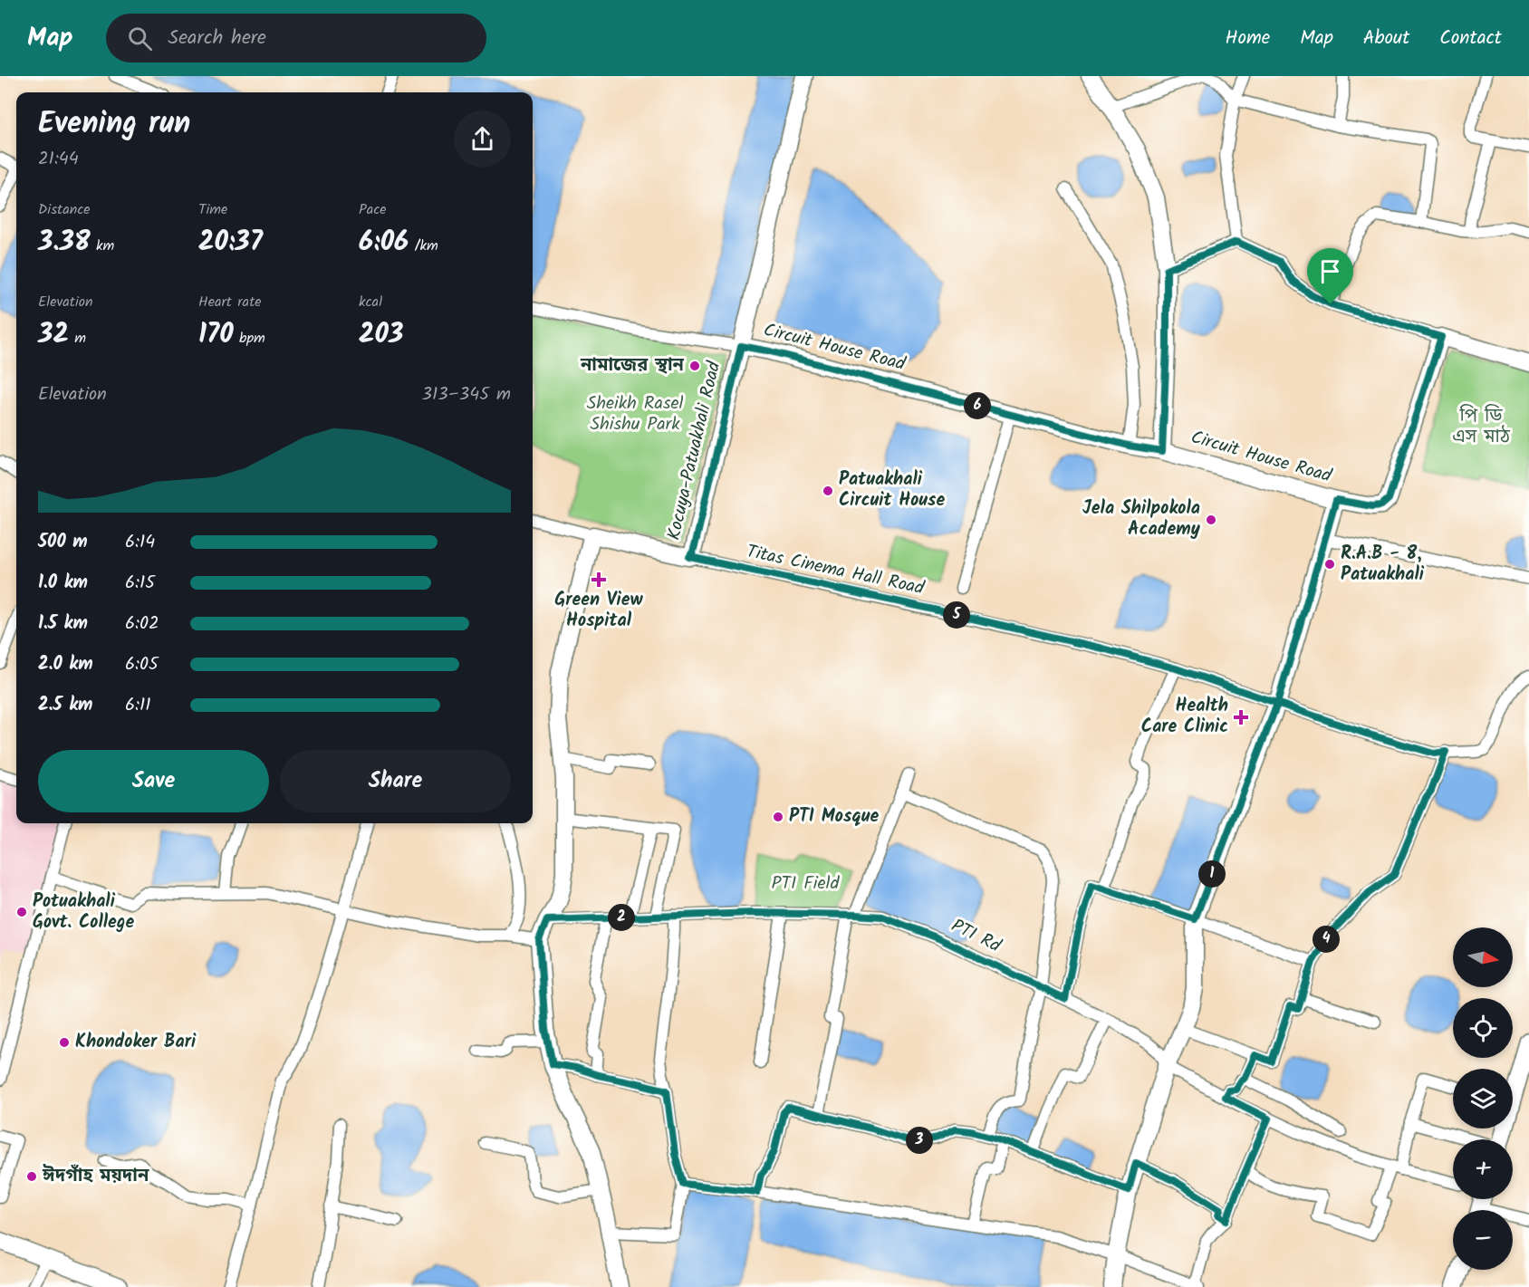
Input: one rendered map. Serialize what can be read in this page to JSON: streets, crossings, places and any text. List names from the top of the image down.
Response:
{
  "streets": {
    "street": [
      "Circuit House Road",
      "Kocuya-Patuakhali Road",
      "Titas Cinema Hall Road",
      "PTI Rd"
    ]
  },
  "crossings": [
    ["Circuit House Road", "Kocuya-Patuakhali Road"],
    ["Kocuya-Patuakhali Road", "Titas Cinema Hall Road"]
  ],
  "parks": ["Sheikh Rasel Shishu Park", "পি ডি এস মাঠ", "PTI Field"],
  "places": {
    "other": [
      "নামাজের স্থান",
      "Patuakhali Circuit House",
      "Jela Shilpokola Academy",
      "R.A.B - 8, Patuakhali",
      "PTI Mosque",
      "Potuakhali Govt. College",
      "Khondoker Bari",
      "ঈদগাঁহ ময়দান"
    ],
    "health": ["Green View Hospital", "Health Care Clinic"]
  },
  "north": "right",
  "page": {
    "header": "Map",
    "search": "Search here",
    "nav": [
      "Home",
      "Map",
      "About",
      "Contact"
    ],
    "heading": ["Evening run", "21:44"],
    "stats": [
      ["Distance", "3.38 km"],
      ["Time", "20:37"],
      ["Pace", "6:06 /km"],
      ["Elevation", "32 m"],
      ["Heart rate", "170 bpm"],
      ["kcal", "203"]
    ],
    "chart": ["Elevation", "313–345 m"],
    "pins": [
      "6",
      "5",
      "1",
      "2",
      "4",
      "3"
    ],
    "list": [
      {
        "name": "500 m",
        "note": "6:14"
      },
      {
        "name": "1.0 km",
        "note": "6:15"
      },
      {
        "name": "1.5 km",
        "note": "6:02"
      },
      {
        "name": "2.0 km",
        "note": "6:05"
      },
      {
        "name": "2.5 km",
        "note": "6:11"
      }
    ],
    "buttons": ["Save", "Share"],
    "map_buttons": ["+", "−"]
  }
}
